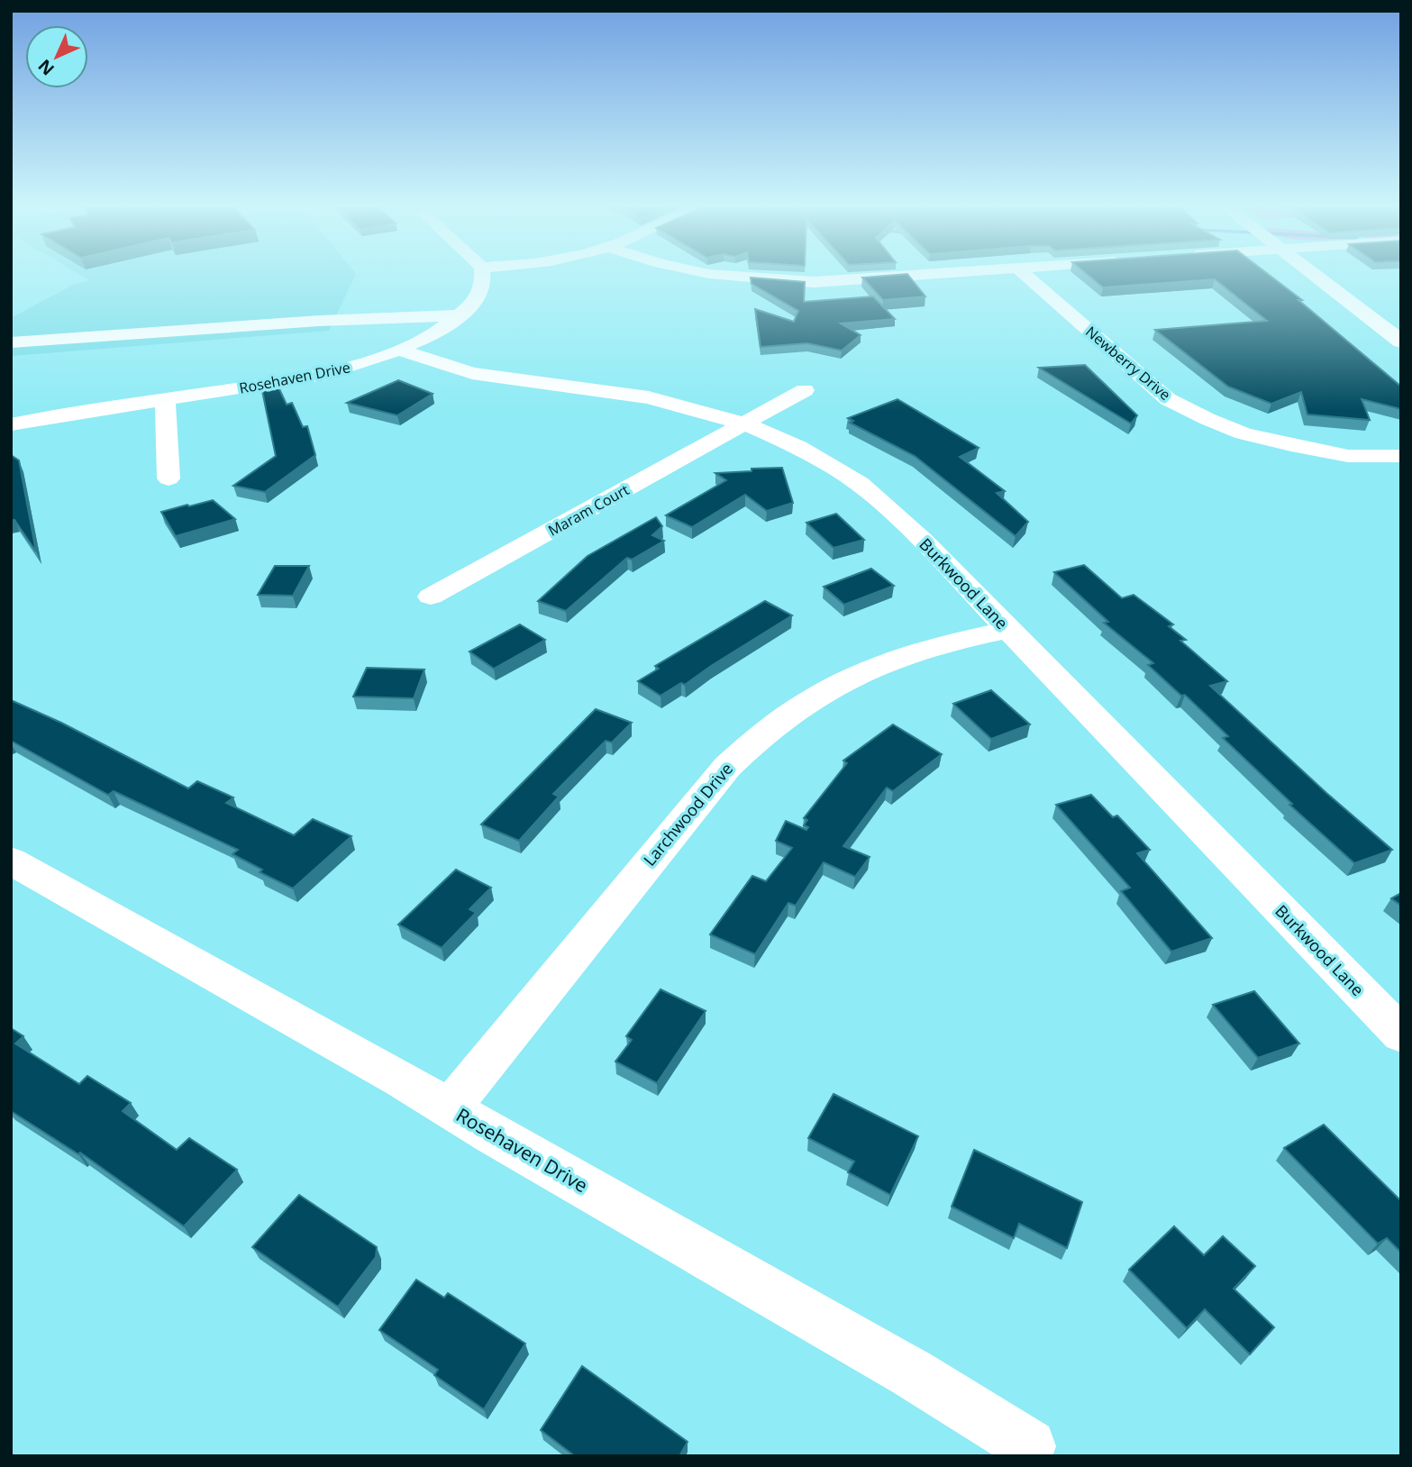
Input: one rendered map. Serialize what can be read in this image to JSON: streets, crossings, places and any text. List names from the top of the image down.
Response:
{
  "streets": {
    "street": [
      "Newberry Drive",
      "Rosehaven Drive",
      "Maram Court",
      "Burkwood Lane",
      "Larchwood Drive"
    ]
  },
  "crossings": [
    ["Rosehaven Drive", "Burkwood Lane"],
    ["Rosehaven Drive", "Larchwood Drive"],
    ["Maram Court", "Burkwood Lane"],
    ["Burkwood Lane", "Larchwood Drive"]
  ],
  "north": "bottom left"
}
